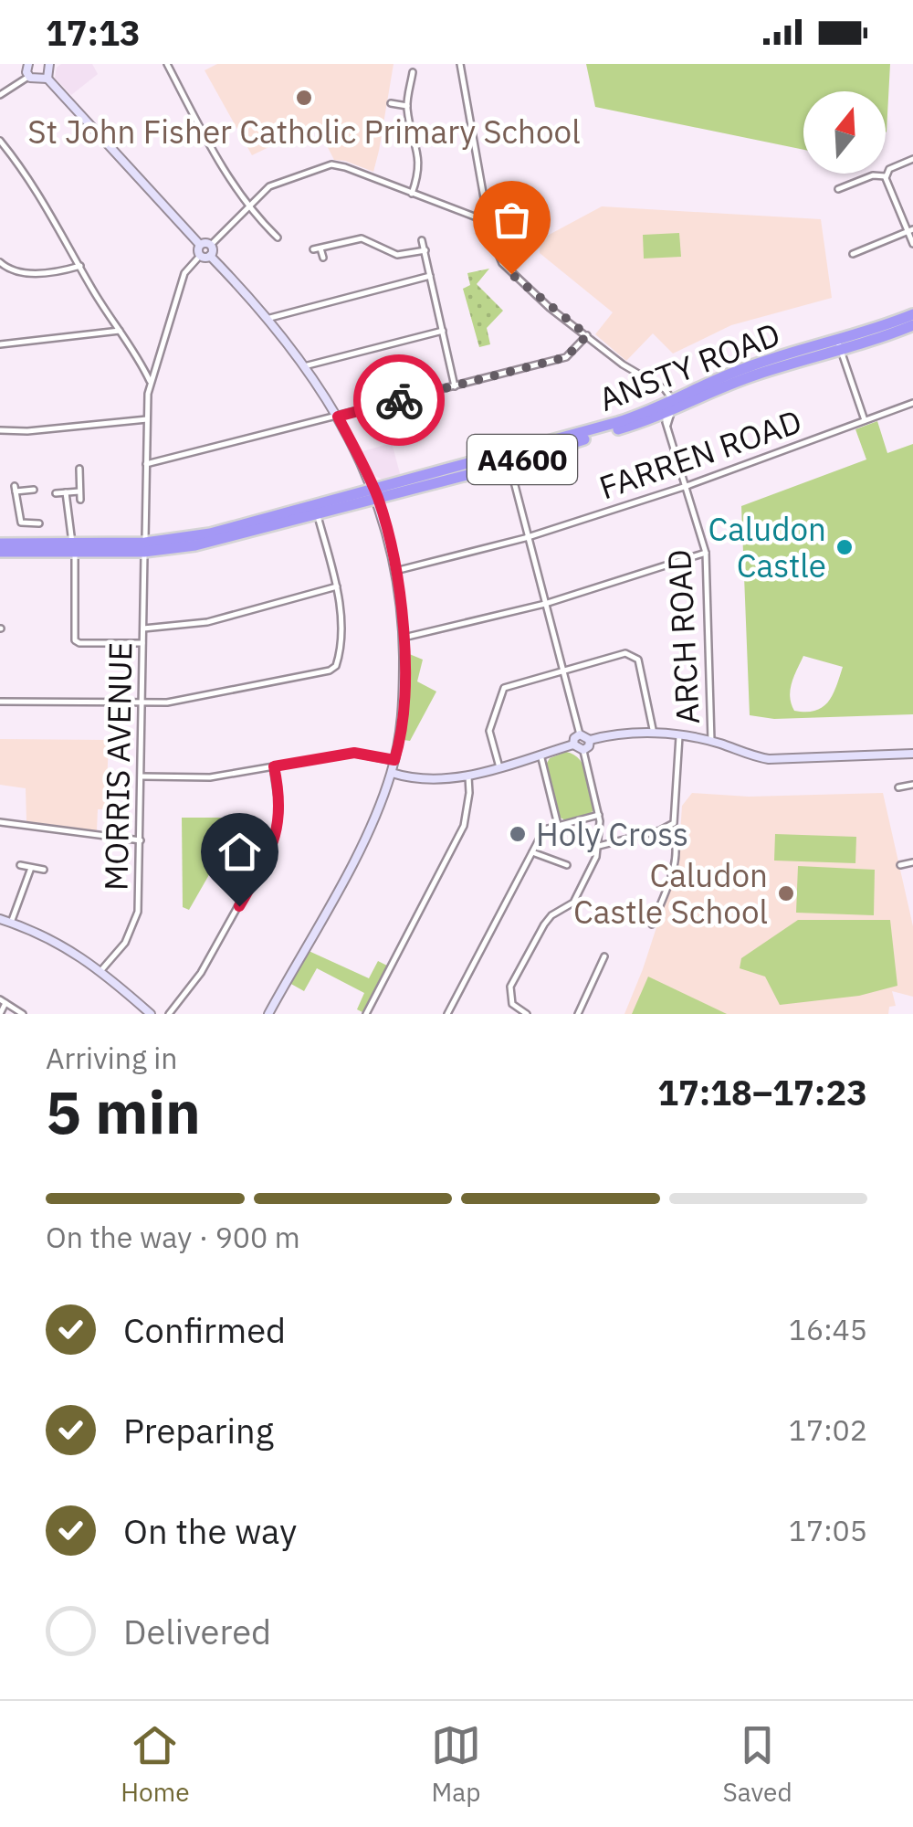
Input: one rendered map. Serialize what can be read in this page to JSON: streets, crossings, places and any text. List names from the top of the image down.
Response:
{
  "streets": {
    "highway": ["ANSTY ROAD", "A4600"],
    "street": ["FARREN ROAD", "ARCH ROAD", "MORRIS AVENUE"]
  },
  "crossings": [
    ["ANSTY ROAD", "ARCH ROAD"],
    ["ANSTY ROAD", "MORRIS AVENUE"],
    ["FARREN ROAD", "ARCH ROAD"]
  ],
  "places": [
    "St John Fisher Catholic Primary School",
    "Caludon Castle",
    "Holy Cross",
    "Caludon Castle School"
  ],
  "north": "top",
  "page": {
    "status": "17:13",
    "heading": ["5 min", "Arriving in", "17:18–17:23"],
    "bar": "On the way · 900 m",
    "list": [
      ["Confirmed", "16:45"],
      ["Preparing", "17:02"],
      ["On the way", "17:05"],
      "Delivered"
    ],
    "tabs": ["Home", "Map", "Saved"]
  }
}
